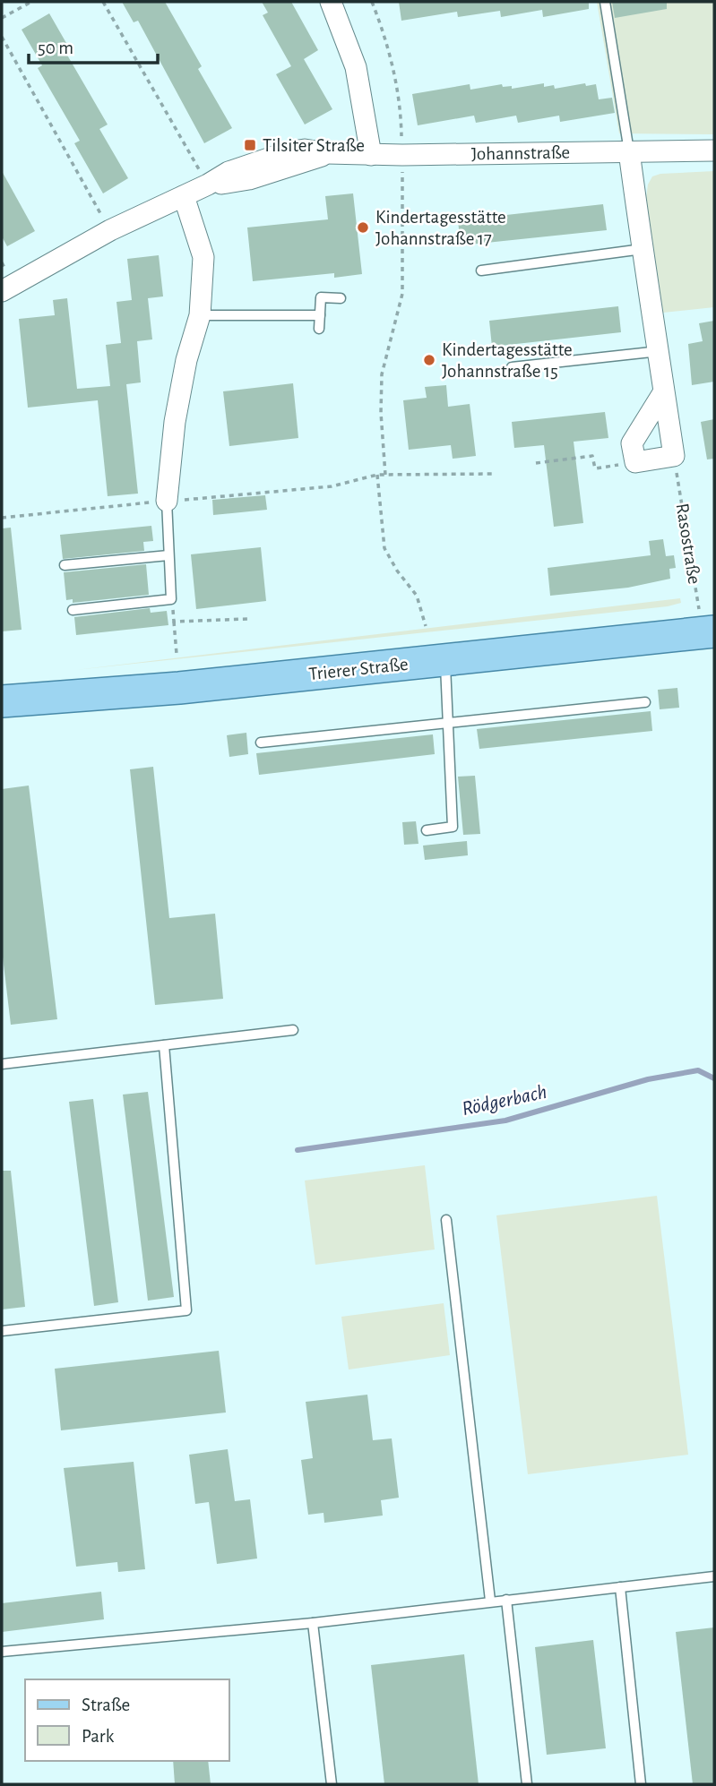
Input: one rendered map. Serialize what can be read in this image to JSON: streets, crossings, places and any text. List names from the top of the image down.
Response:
{
  "streets": {
    "main road": ["Trierer Straße"],
    "street": ["Johannstraße"],
    "path": ["Rasostraße"]
  },
  "crossings": [
    ["Rasostraße", "Trierer Straße"]
  ],
  "water": ["Rödgerbach"],
  "places": {
    "transit": ["Tilsiter Straße"],
    "other": ["Kindertagesstätte Johannstraße 17", "Kindertagesstätte Johannstraße 15"]
  },
  "legend": ["Straße", "Park"],
  "scale_bar": "50 m"
}
